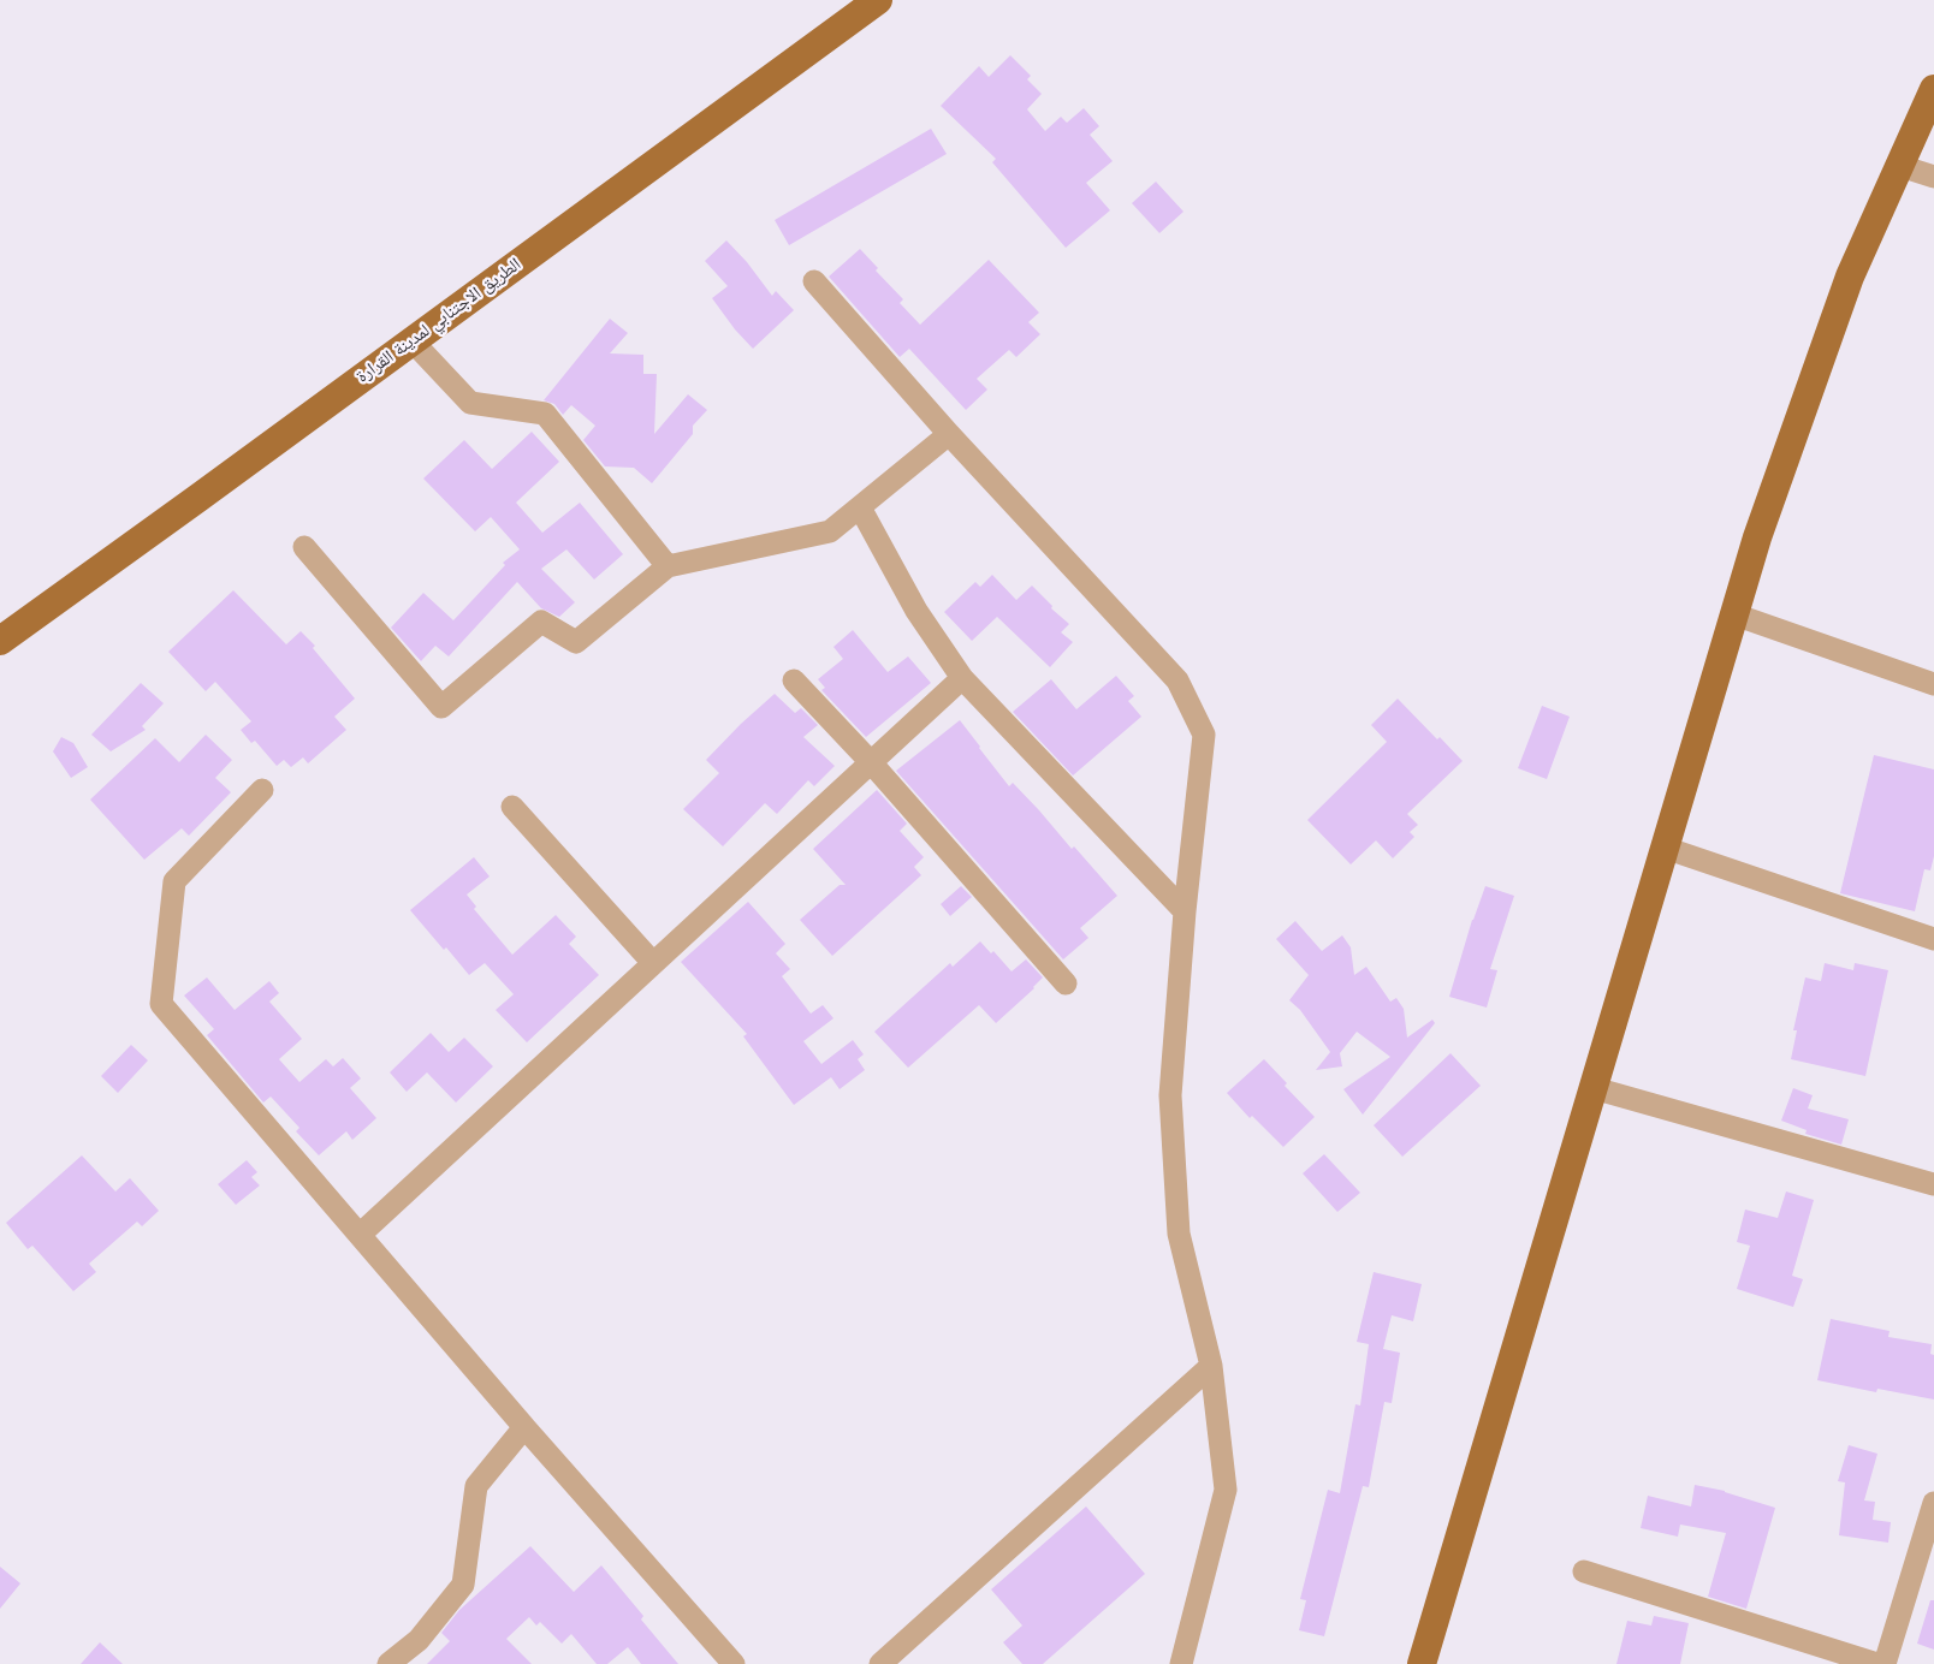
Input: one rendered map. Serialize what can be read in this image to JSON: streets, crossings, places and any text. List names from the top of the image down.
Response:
{
  "streets": {
    "main road": ["الطريق الاجتنابي لمدينة القرارة"]
  }
}
